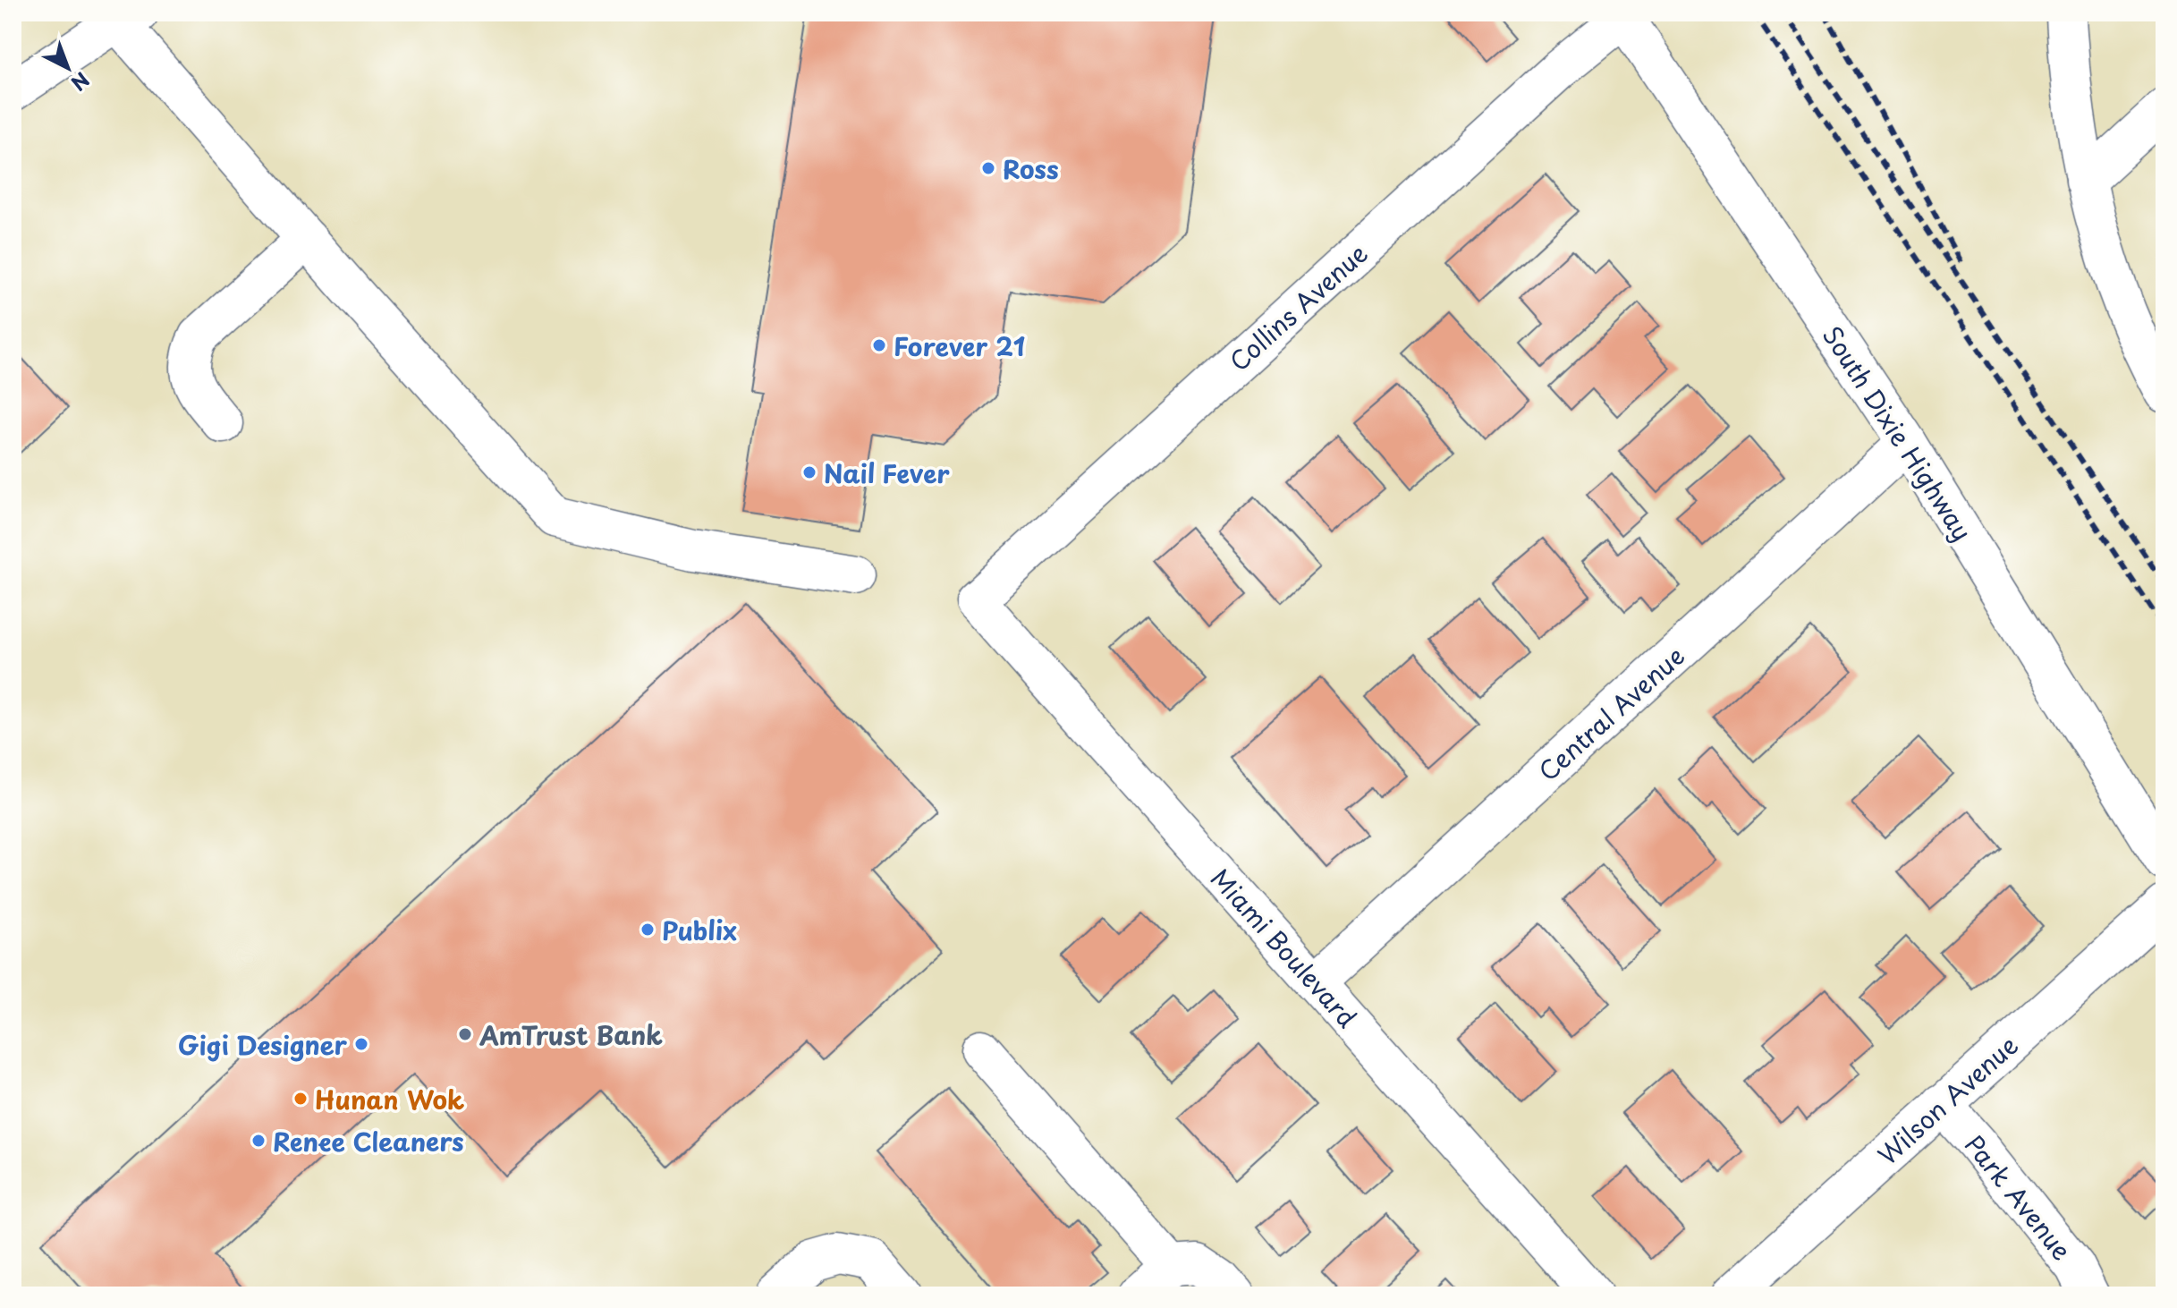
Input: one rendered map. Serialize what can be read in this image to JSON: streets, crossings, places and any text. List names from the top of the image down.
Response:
{
  "streets": {
    "street": [
      "Collins Avenue",
      "South Dixie Highway",
      "Central Avenue",
      "Miami Boulevard",
      "Wilson Avenue",
      "Park Avenue"
    ]
  },
  "crossings": [
    ["Collins Avenue", "South Dixie Highway"],
    ["Collins Avenue", "Miami Boulevard"],
    ["South Dixie Highway", "Central Avenue"],
    ["Central Avenue", "Miami Boulevard"],
    ["Wilson Avenue", "Park Avenue"]
  ],
  "places": [
    "Ross",
    "Forever 21",
    "Nail Fever",
    "Publix",
    "AmTrust Bank",
    "Gigi Designer",
    "Hunan Wok",
    "Renee Cleaners"
  ],
  "north": "bottom right"
}
